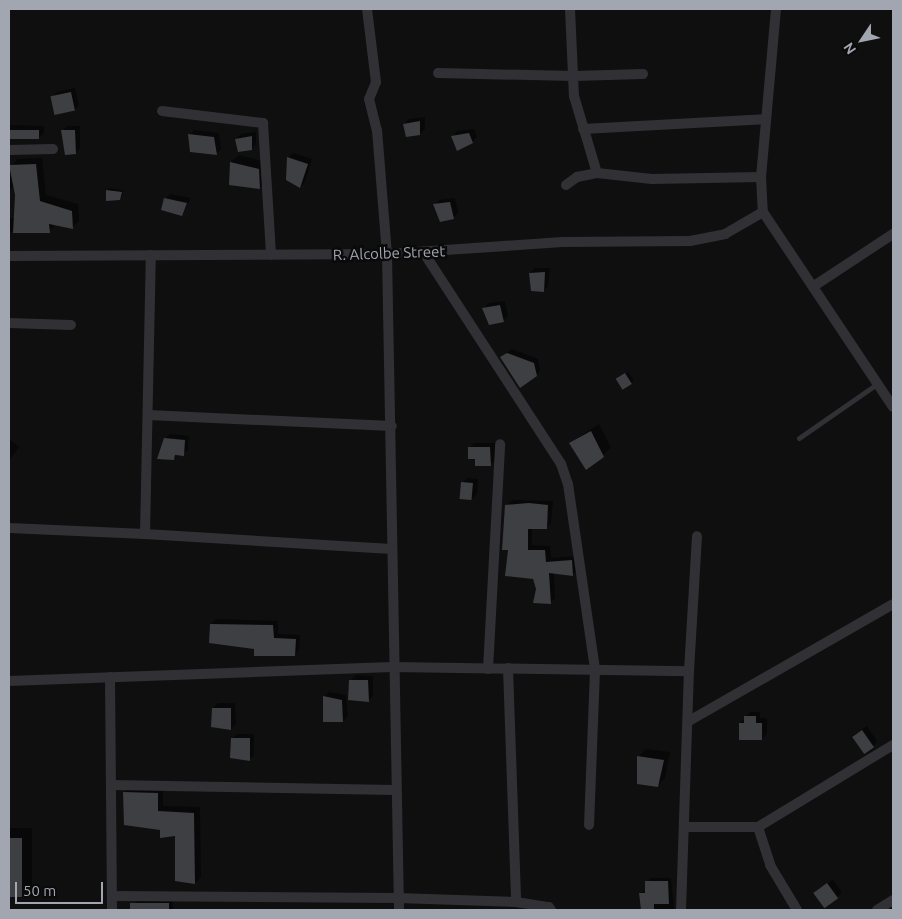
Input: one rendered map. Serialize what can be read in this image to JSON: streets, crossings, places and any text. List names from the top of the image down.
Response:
{
  "streets": {
    "street": ["R. Alcolbe Street"]
  },
  "scale_bar": "50 m",
  "north": "bottom left"
}
